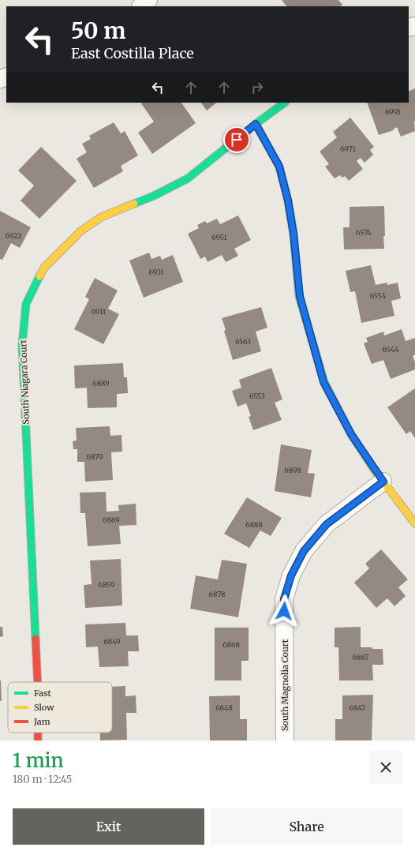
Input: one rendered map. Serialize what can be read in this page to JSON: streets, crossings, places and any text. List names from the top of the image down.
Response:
{
  "streets": {
    "street": ["South Niagara Court", "South Magnolia Court"]
  },
  "house_numbers": [
    "6991",
    "6971",
    "6574",
    "6922",
    "6951",
    "6931",
    "6554",
    "6911",
    "6563",
    "6544",
    "6889",
    "6553",
    "6879",
    "6898",
    "6869",
    "6888",
    "6859",
    "6878",
    "6849",
    "6868",
    "6867",
    "6848",
    "6847"
  ],
  "legend": ["Fast", "Slow", "Jam"],
  "page": {
    "turn": ["50 m", "East Costilla Place"],
    "heading": ["1 min", "180 m · 12:45"],
    "buttons": ["Exit", "Share"]
  }
}
